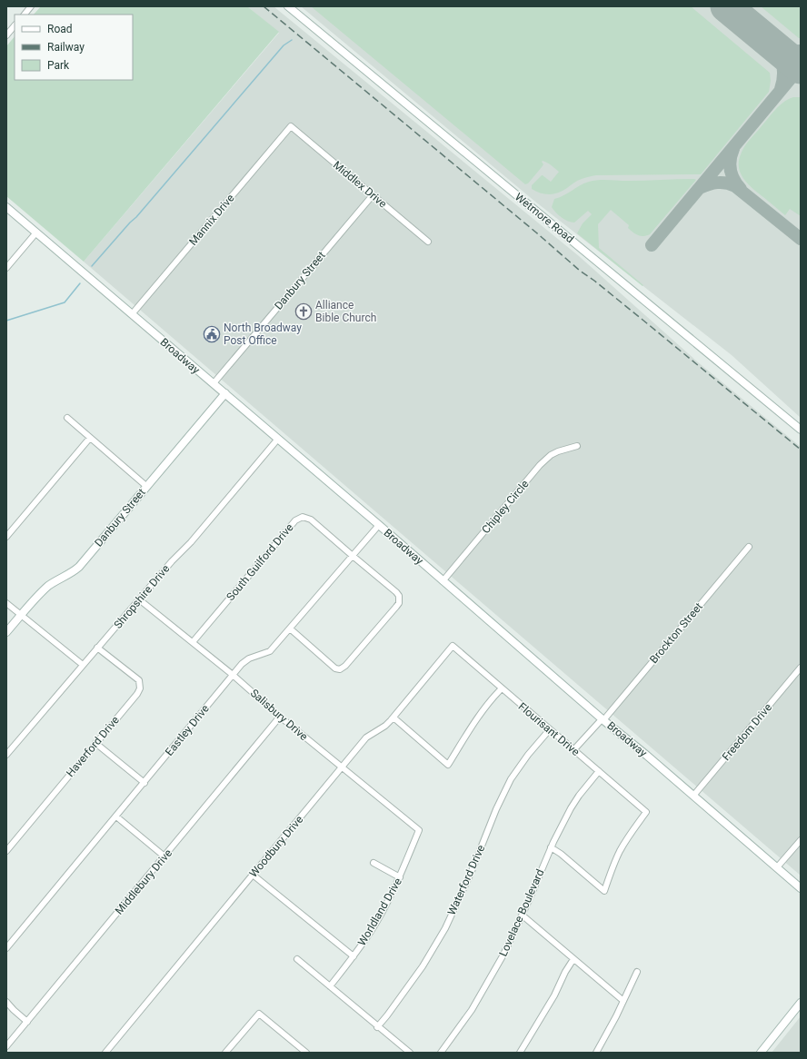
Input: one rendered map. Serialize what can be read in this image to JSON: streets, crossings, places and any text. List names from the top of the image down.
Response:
{
  "streets": {
    "main road": ["Wetmore Road", "Danbury Street", "Broadway"],
    "street": [
      "Middlex Drive",
      "Mannix Drive",
      "Chipley Circle",
      "South Guilford Drive",
      "Shropshire Drive",
      "Brockton Street",
      "Salisbury Drive",
      "Flourisant Drive",
      "Eastley Drive",
      "Freedom Drive",
      "Haverford Drive",
      "Woodbury Drive",
      "Waterford Drive",
      "Middlebury Drive",
      "Worldland Drive",
      "Lovelace Boulevard"
    ]
  },
  "crossings": [
    ["Middlex Drive", "Mannix Drive"],
    ["Middlex Drive", "Danbury Street"],
    ["Mannix Drive", "Broadway"],
    ["Danbury Street", "Broadway"],
    ["Broadway", "Chipley Circle"],
    ["Broadway", "Shropshire Drive"],
    ["Broadway", "Brockton Street"],
    ["Broadway", "Eastley Drive"],
    ["Broadway", "Freedom Drive"],
    ["South Guilford Drive", "Salisbury Drive"],
    ["South Guilford Drive", "Eastley Drive"],
    ["Shropshire Drive", "Salisbury Drive"],
    ["Shropshire Drive", "Haverford Drive"],
    ["Brockton Street", "Flourisant Drive"],
    ["Salisbury Drive", "Eastley Drive"],
    ["Salisbury Drive", "Woodbury Drive"],
    ["Salisbury Drive", "Middlebury Drive"],
    ["Salisbury Drive", "Worldland Drive"],
    ["Flourisant Drive", "Woodbury Drive"],
    ["Flourisant Drive", "Waterford Drive"],
    ["Flourisant Drive", "Lovelace Boulevard"]
  ],
  "places": {
    "church": ["Alliance Bible Church"],
    "public building": ["North Broadway Post Office"]
  },
  "legend": ["Road", "Railway", "Park"]
}
